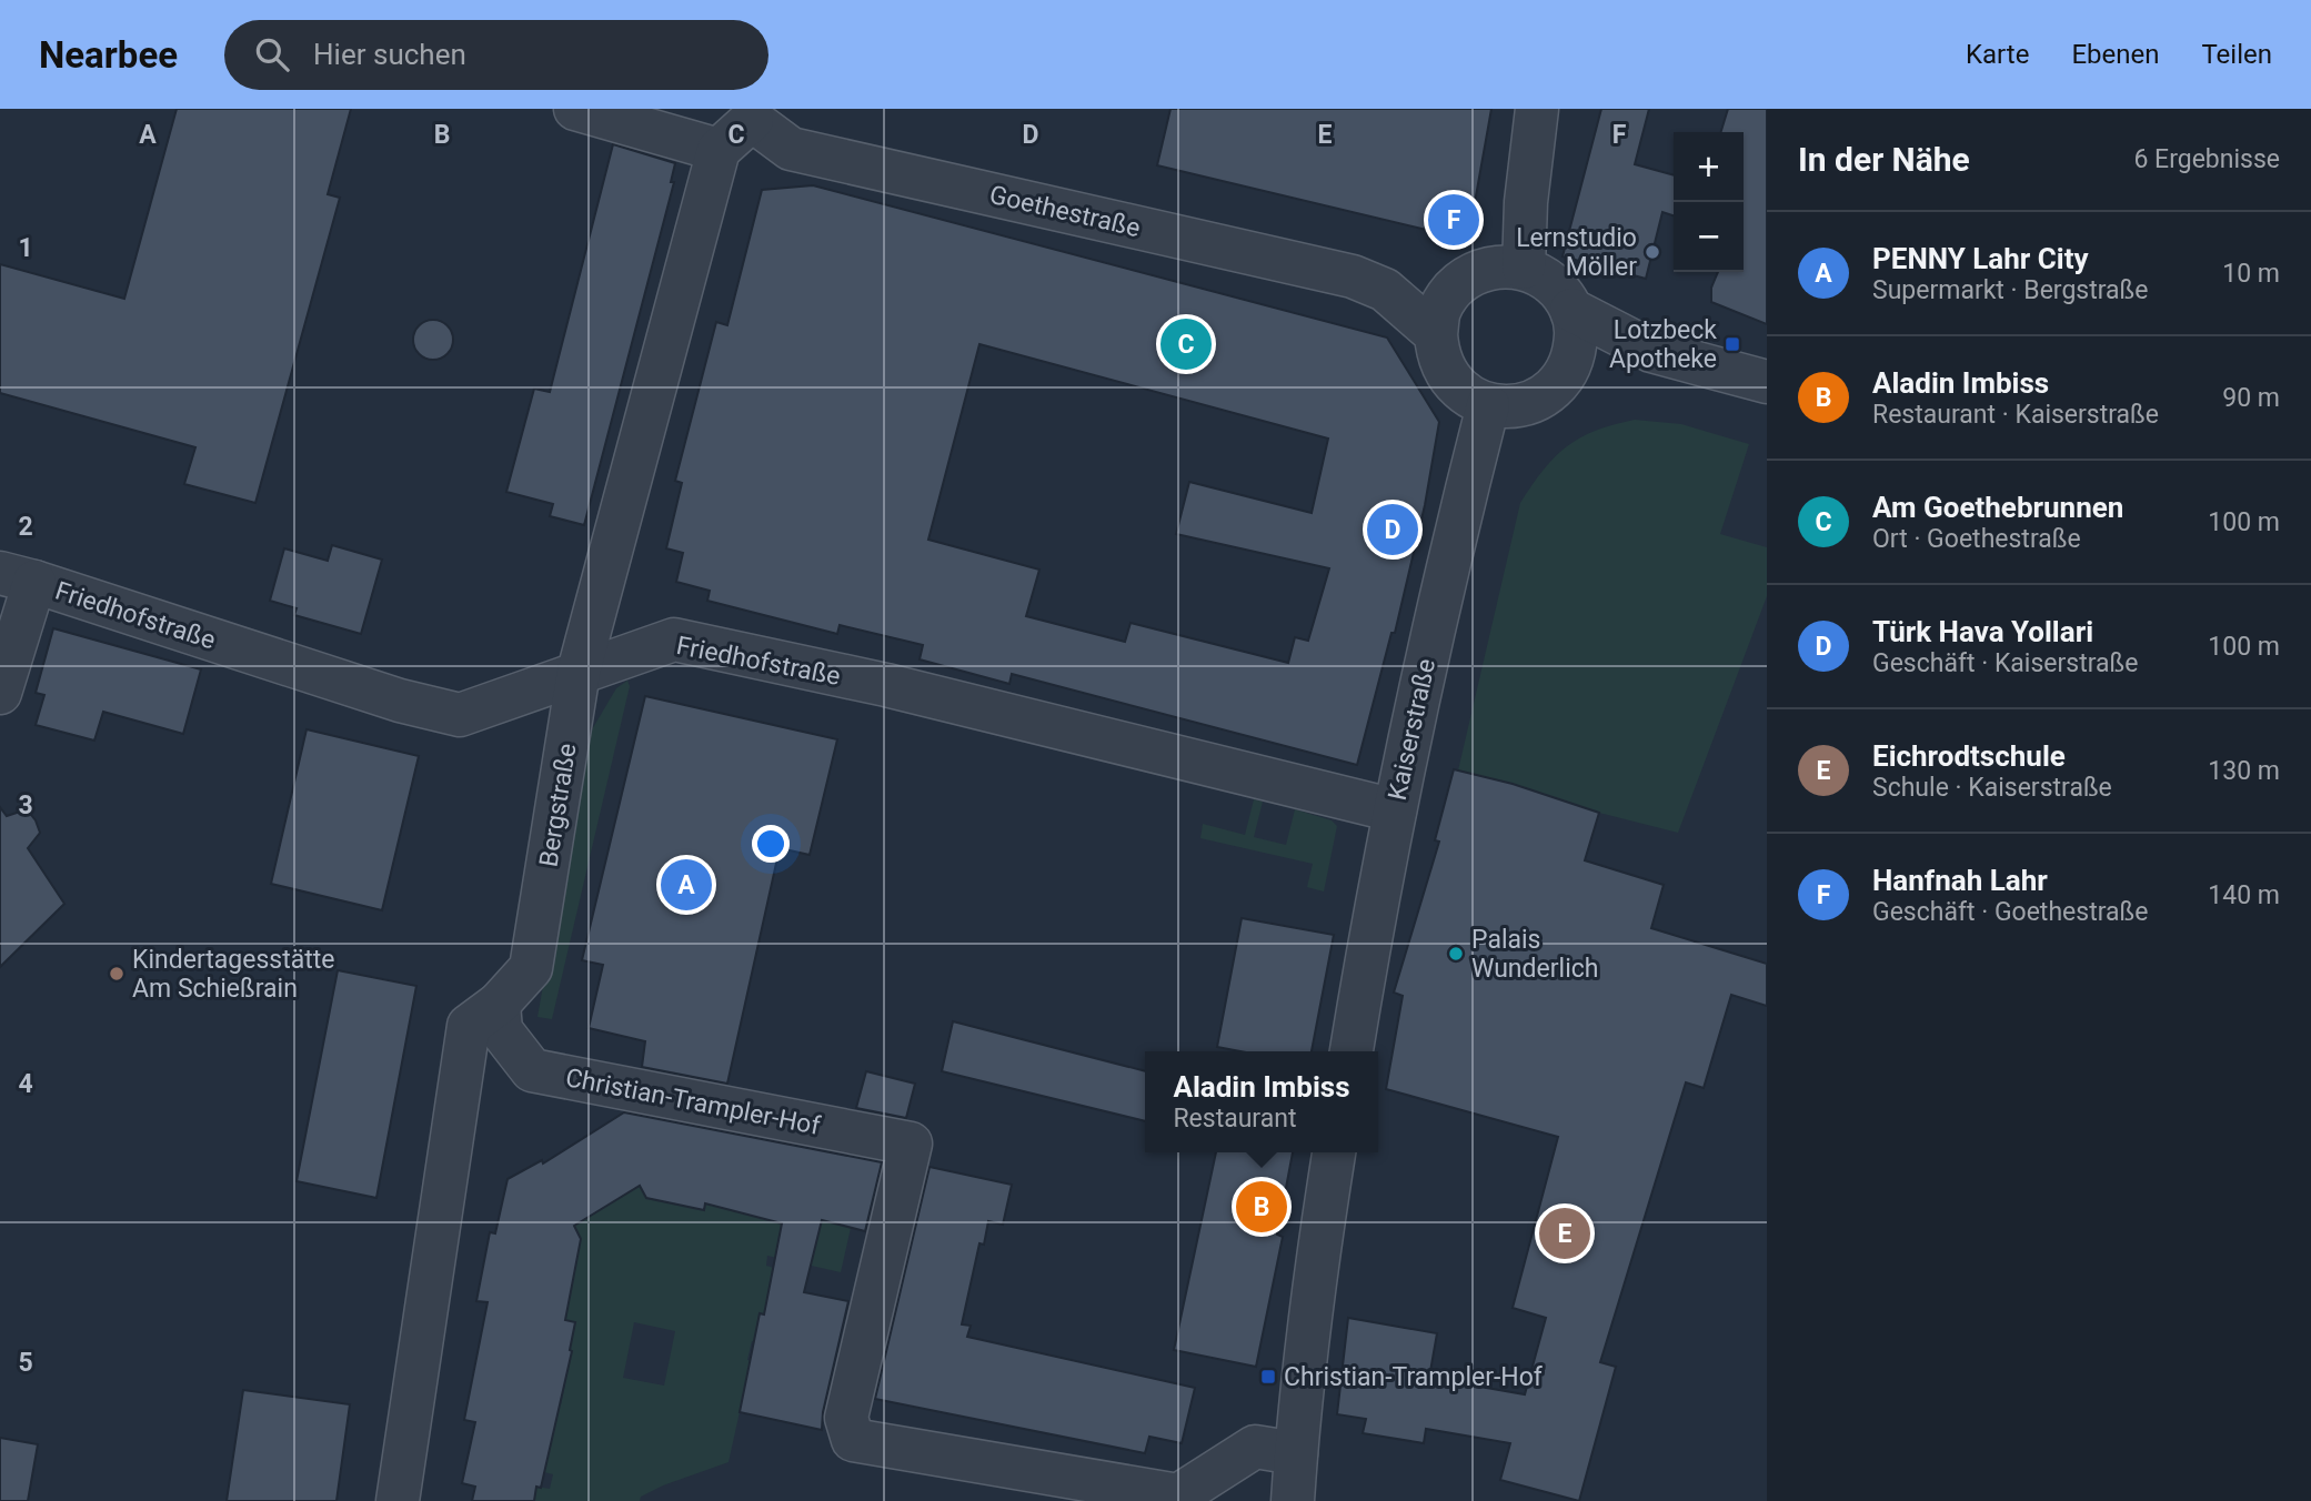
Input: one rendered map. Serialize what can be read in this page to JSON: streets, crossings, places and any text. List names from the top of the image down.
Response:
{
  "streets": {
    "street": [
      "Goethestraße",
      "Friedhofstraße",
      "Kaiserstraße",
      "Bergstraße",
      "Christian-Trampler-Hof"
    ]
  },
  "crossings": [
    ["Goethestraße", "Kaiserstraße"],
    ["Friedhofstraße", "Kaiserstraße"],
    ["Friedhofstraße", "Bergstraße"],
    ["Bergstraße", "Christian-Trampler-Hof"]
  ],
  "places": {
    "other": ["Lernstudio Möller", "Palais Wunderlich", "Kindertagesstätte Am Schießrain"],
    "transit": ["Lotzbeck Apotheke", "Christian-Trampler-Hof"]
  },
  "page": {
    "header": "Nearbee",
    "search": "Hier suchen",
    "nav": ["Karte", "Ebenen", "Teilen"],
    "heading": ["In der Nähe", "6 Ergebnisse"],
    "map_buttons": ["+", "−"],
    "pins": [
      "F",
      "C",
      "D",
      "A",
      "B",
      "E"
    ],
    "list": [
      {
        "mark": "A",
        "name": "PENNY Lahr City",
        "note": "Supermarkt · Bergstraße",
        "value": "10 m"
      },
      {
        "mark": "B",
        "name": "Aladin Imbiss",
        "note": "Restaurant · Kaiserstraße",
        "value": "90 m"
      },
      {
        "mark": "C",
        "name": "Am Goethebrunnen",
        "note": "Ort · Goethestraße",
        "value": "100 m"
      },
      {
        "mark": "D",
        "name": "Türk Hava Yollari",
        "note": "Geschäft · Kaiserstraße",
        "value": "100 m"
      },
      {
        "mark": "E",
        "name": "Eichrodtschule",
        "note": "Schule · Kaiserstraße",
        "value": "130 m"
      },
      {
        "mark": "F",
        "name": "Hanfnah Lahr",
        "note": "Geschäft · Goethestraße",
        "value": "140 m"
      }
    ],
    "popup": ["Aladin Imbiss", "Restaurant"]
  },
  "grid": {
    "columns": [
      "A",
      "B",
      "C",
      "D",
      "E",
      "F"
    ],
    "rows": [
      "1",
      "2",
      "3",
      "4",
      "5"
    ]
  }
}
